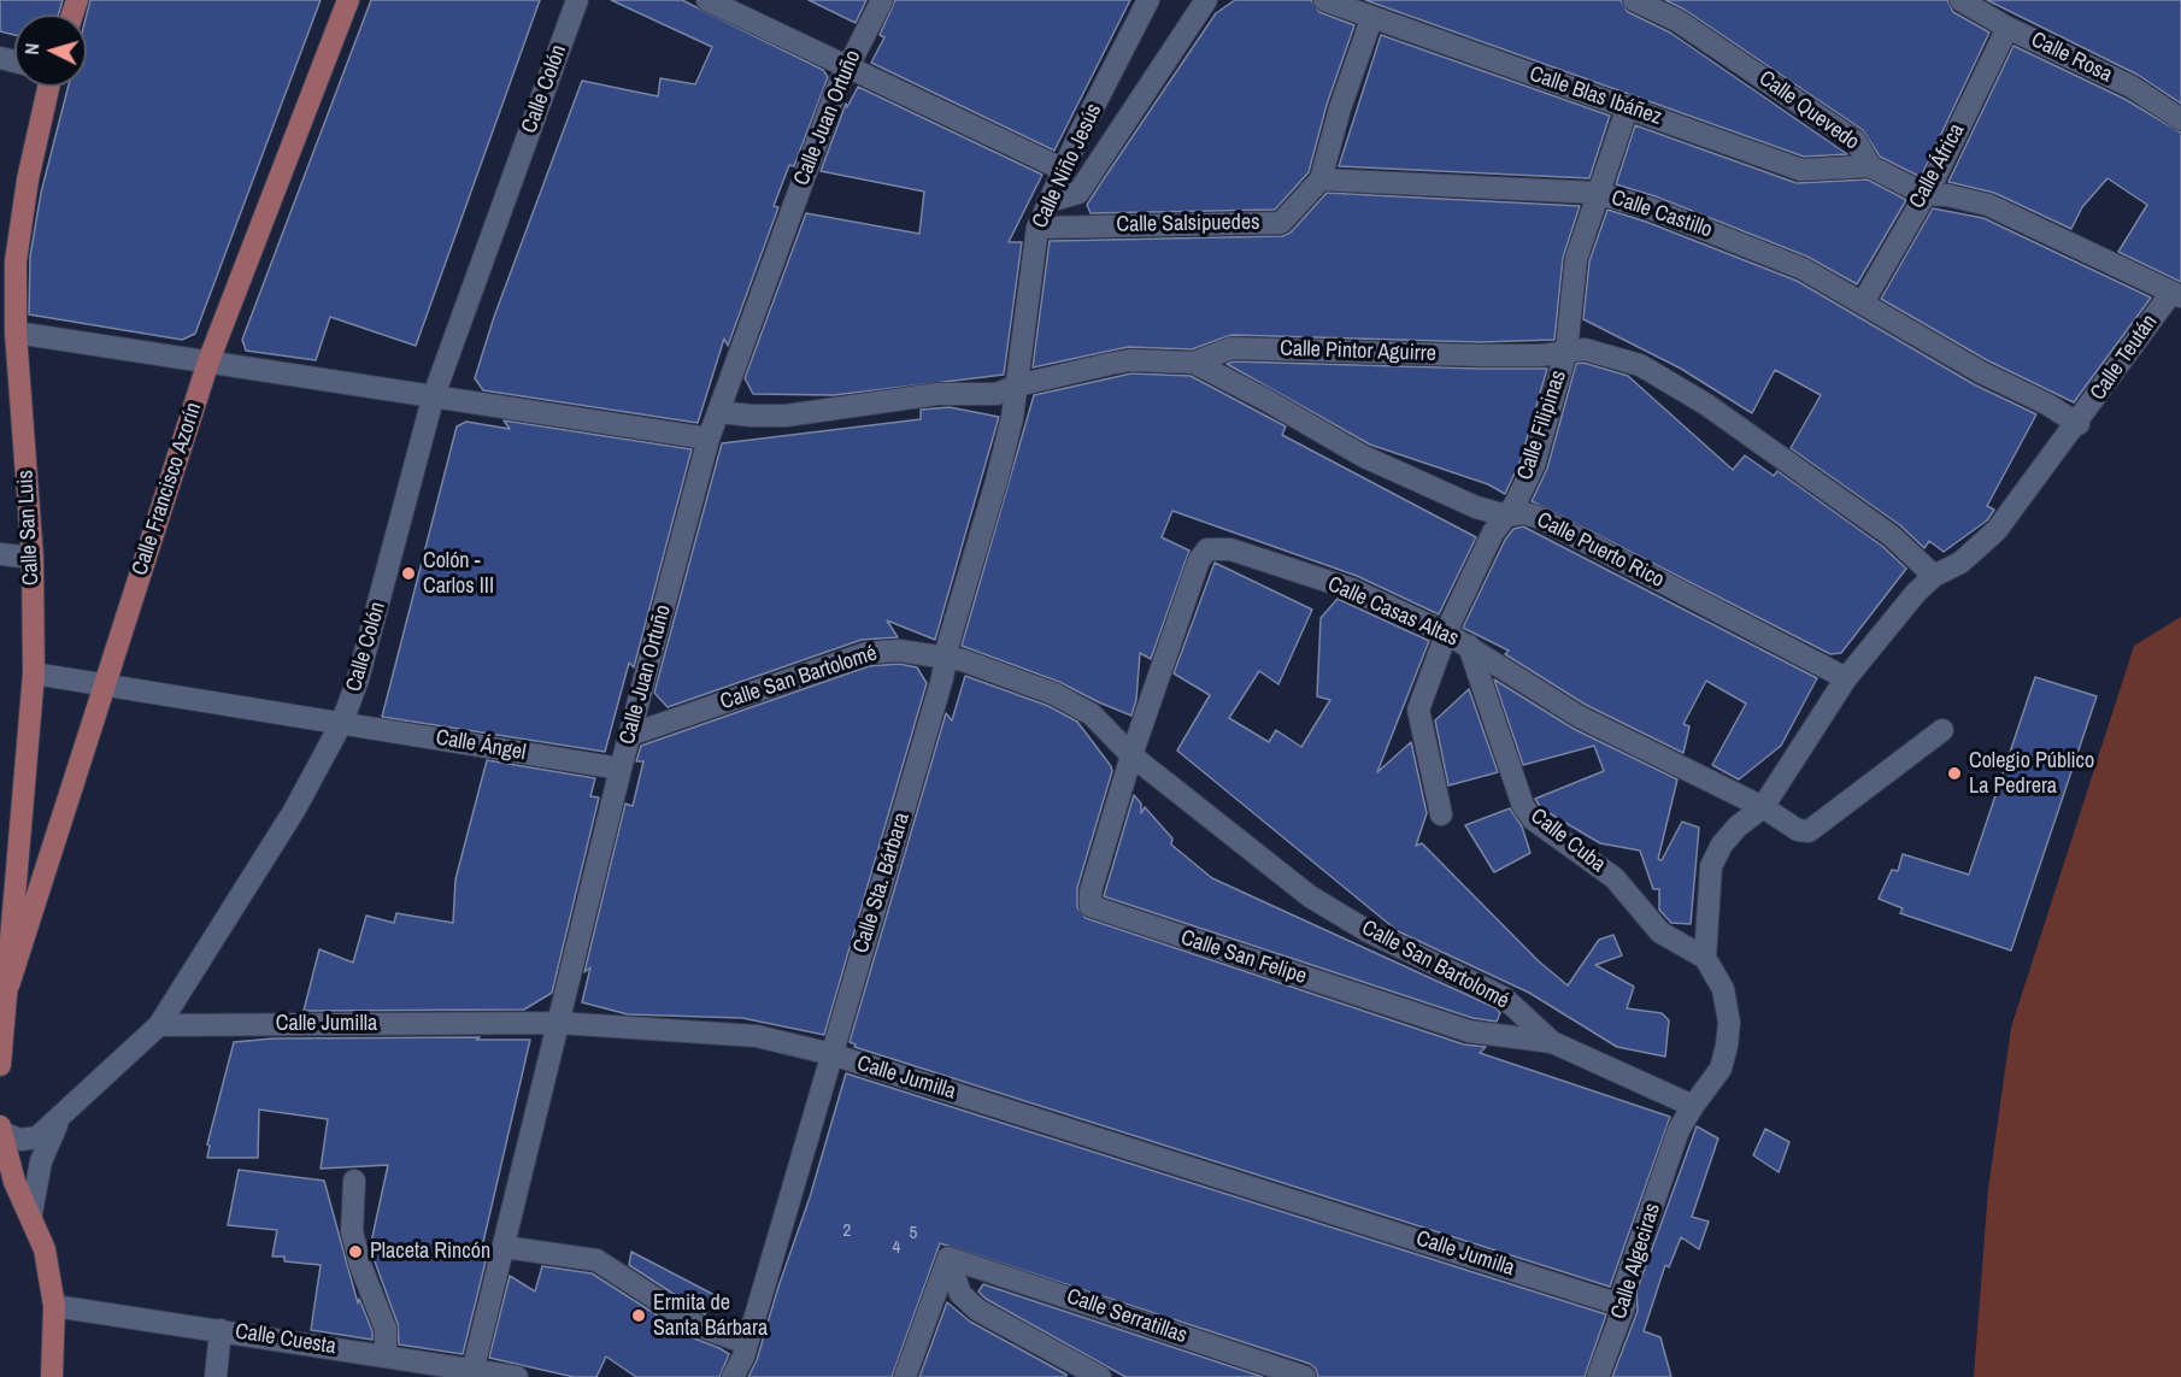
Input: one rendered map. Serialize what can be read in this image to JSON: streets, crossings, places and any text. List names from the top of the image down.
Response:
{
  "streets": {
    "main road": ["Calle Francisco Azorín", "Calle San Luis"],
    "street": [
      "Calle Rosa",
      "Calle Colón",
      "Calle Blas Ibáñez",
      "Calle Quevedo",
      "Calle Juan Ortuño",
      "Calle Niño Jesús",
      "Calle África",
      "Calle Castillo",
      "Calle Salsipuedes",
      "Calle Pintor Aguirre",
      "Calle Teután",
      "Calle Filipinas",
      "Calle Puerto Rico",
      "Calle Casas Altas",
      "Calle San Bartolomé",
      "Calle Ángel",
      "Calle Cuba",
      "Calle Sta. Bárbara",
      "Calle San Felipe",
      "Calle Jumilla",
      "Calle Algeciras",
      "Calle Serratillas",
      "Calle Cuesta"
    ]
  },
  "crossings": [
    ["Calle Rosa", "Calle África"],
    ["Calle Colón", "Calle Ángel"],
    ["Calle Colón", "Calle Jumilla"],
    ["Calle Blas Ibáñez", "Calle Quevedo"],
    ["Calle Blas Ibáñez", "Calle Filipinas"],
    ["Calle Quevedo", "Calle África"],
    ["Calle Quevedo", "Calle Teután"],
    ["Calle Juan Ortuño", "Calle Pintor Aguirre"],
    ["Calle Juan Ortuño", "Calle San Bartolomé"],
    ["Calle Juan Ortuño", "Calle Ángel"],
    ["Calle Juan Ortuño", "Calle Jumilla"],
    ["Calle Juan Ortuño", "Calle Cuesta"],
    ["Calle Niño Jesús", "Calle Salsipuedes"],
    ["Calle Niño Jesús", "Calle Pintor Aguirre"],
    ["Calle Niño Jesús", "Calle Sta. Bárbara"],
    ["Calle África", "Calle Castillo"],
    ["Calle Castillo", "Calle Salsipuedes"],
    ["Calle Castillo", "Calle Teután"],
    ["Calle Castillo", "Calle Filipinas"],
    ["Calle Pintor Aguirre", "Calle Filipinas"],
    ["Calle Pintor Aguirre", "Calle Puerto Rico"],
    ["Calle Pintor Aguirre", "Calle Sta. Bárbara"],
    ["Calle Filipinas", "Calle Puerto Rico"],
    ["Calle Filipinas", "Calle Casas Altas"],
    ["Calle Francisco Azorín", "Calle San Luis"],
    ["Calle Francisco Azorín", "Calle Ángel"],
    ["Calle San Luis", "Calle Ángel"],
    ["Calle Casas Altas", "Calle San Bartolomé"],
    ["Calle Casas Altas", "Calle Cuba"],
    ["Calle Casas Altas", "Calle San Felipe"],
    ["Calle San Bartolomé", "Calle Sta. Bárbara"],
    ["Calle San Bartolomé", "Calle San Felipe"],
    ["Calle San Bartolomé", "Calle Algeciras"],
    ["Calle Sta. Bárbara", "Calle Jumilla"],
    ["Calle Jumilla", "Calle Algeciras"]
  ],
  "places": [
    "Colón - Carlos III",
    "Colegio Público La Pedrera",
    "Placeta Rincón",
    "Ermita de Santa Bárbara"
  ],
  "house_numbers": ["2", "5", "4"],
  "north": "left"
}
